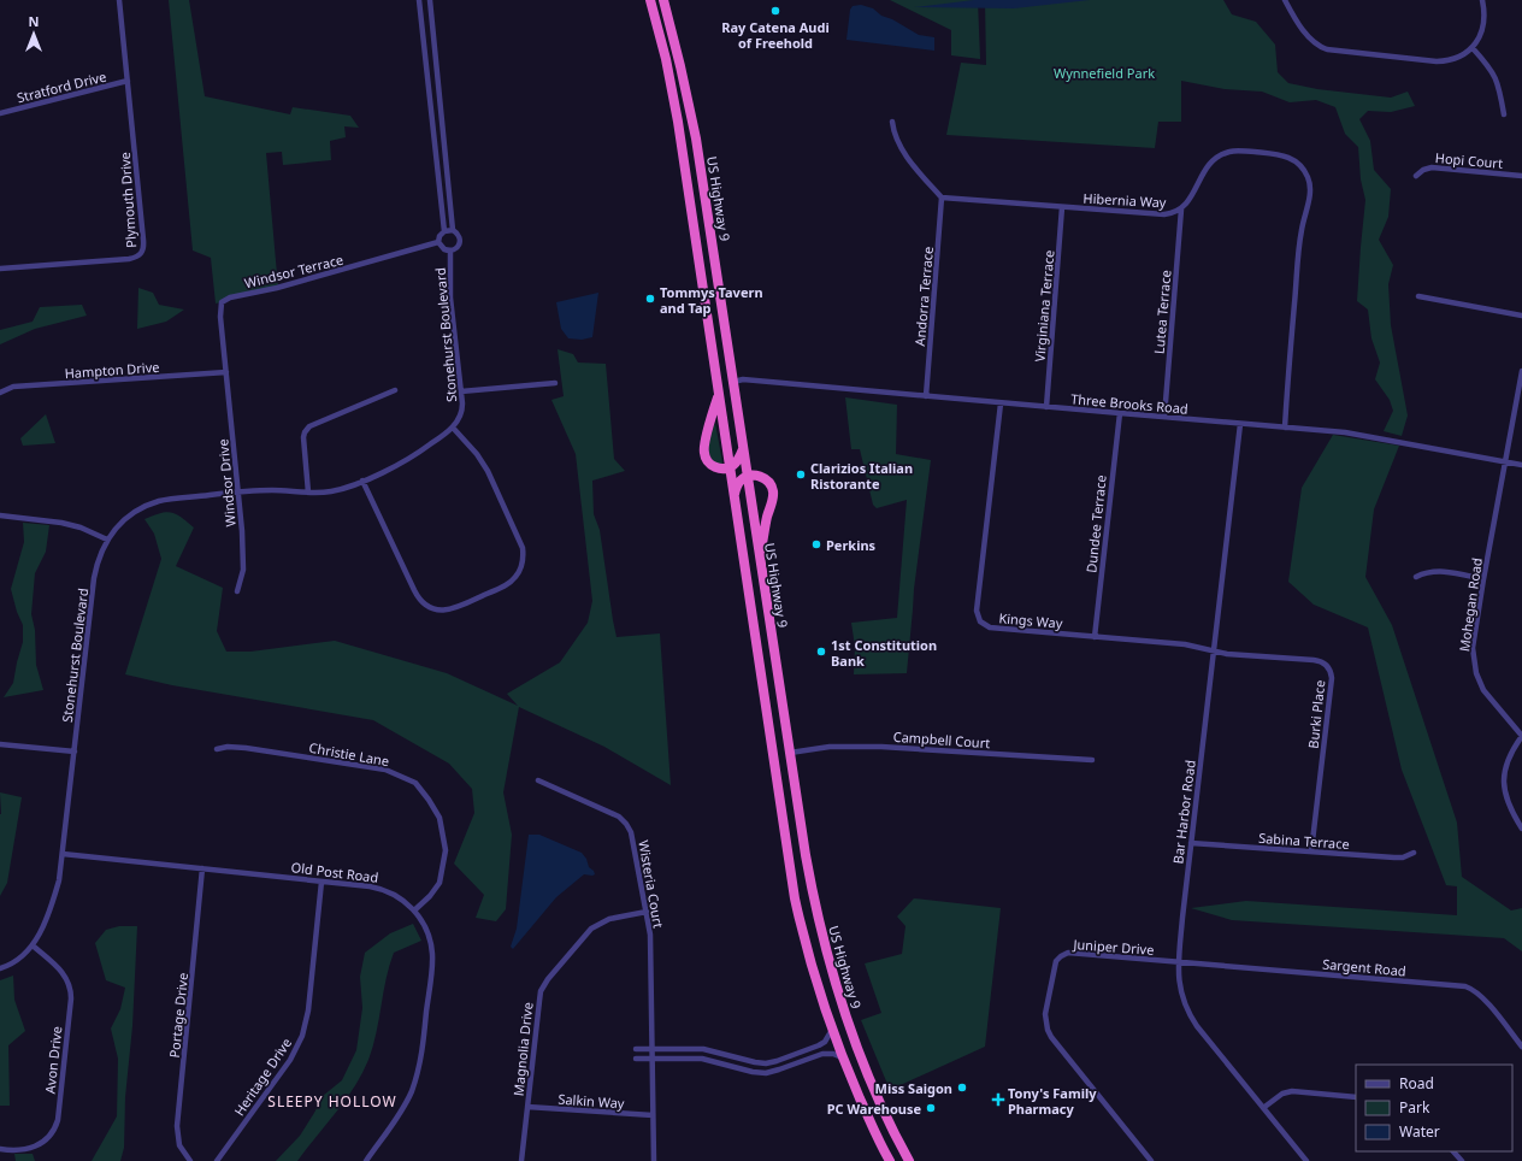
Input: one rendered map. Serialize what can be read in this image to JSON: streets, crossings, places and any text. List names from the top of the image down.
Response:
{
  "streets": {
    "highway": ["US Highway 9"],
    "street": [
      "Stratford Drive",
      "Hopi Court",
      "Plymouth Drive",
      "Hibernia Way",
      "Windsor Terrace",
      "Andorra Terrace",
      "Virginiana Terrace",
      "Lutea Terrace",
      "Stonehurst Boulevard",
      "Hampton Drive",
      "Three Brooks Road",
      "Windsor Drive",
      "Dundee Terrace",
      "Mohegan Road",
      "Kings Way",
      "Burki Place",
      "Campbell Court",
      "Christie Lane",
      "Bar Harbor Road",
      "Sabina Terrace",
      "Old Post Road",
      "Wisteria Court",
      "Juniper Drive",
      "Sargent Road",
      "Portage Drive",
      "Magnolia Drive",
      "Avon Drive",
      "Heritage Drive",
      "Salkin Way"
    ]
  },
  "crossings": [
    ["Stratford Drive", "Plymouth Drive"],
    ["US Highway 9", "Three Brooks Road"],
    ["US Highway 9", "Campbell Court"],
    ["Hibernia Way", "Andorra Terrace"],
    ["Hibernia Way", "Virginiana Terrace"],
    ["Hibernia Way", "Lutea Terrace"],
    ["Hibernia Way", "Three Brooks Road"],
    ["Windsor Terrace", "Stonehurst Boulevard"],
    ["Windsor Terrace", "Hampton Drive"],
    ["Windsor Terrace", "Windsor Drive"],
    ["Andorra Terrace", "Three Brooks Road"],
    ["Virginiana Terrace", "Three Brooks Road"],
    ["Lutea Terrace", "Three Brooks Road"],
    ["Stonehurst Boulevard", "Windsor Drive"],
    ["Stonehurst Boulevard", "Old Post Road"],
    ["Stonehurst Boulevard", "Avon Drive"],
    ["Hampton Drive", "Windsor Drive"],
    ["Three Brooks Road", "Dundee Terrace"],
    ["Three Brooks Road", "Mohegan Road"],
    ["Three Brooks Road", "Kings Way"],
    ["Three Brooks Road", "Bar Harbor Road"],
    ["Dundee Terrace", "Kings Way"],
    ["Kings Way", "Burki Place"],
    ["Kings Way", "Bar Harbor Road"],
    ["Burki Place", "Bar Harbor Road"],
    ["Burki Place", "Sabina Terrace"],
    ["Christie Lane", "Old Post Road"],
    ["Bar Harbor Road", "Sabina Terrace"],
    ["Bar Harbor Road", "Juniper Drive"],
    ["Bar Harbor Road", "Sargent Road"],
    ["Old Post Road", "Portage Drive"],
    ["Old Post Road", "Heritage Drive"],
    ["Wisteria Court", "Magnolia Drive"],
    ["Juniper Drive", "Sargent Road"],
    ["Magnolia Drive", "Salkin Way"]
  ],
  "districts": ["SLEEPY HOLLOW"],
  "parks": ["Wynnefield Park"],
  "places": {
    "other": [
      "Ray Catena Audi of Freehold",
      "Tommys Tavern and Tap",
      "Clarizios Italian Ristorante",
      "Perkins",
      "1st Constitution Bank",
      "Miss Saigon",
      "PC Warehouse"
    ],
    "health": ["Tony's Family Pharmacy"]
  },
  "legend": ["Road", "Park", "Water"],
  "north": "top"
}
